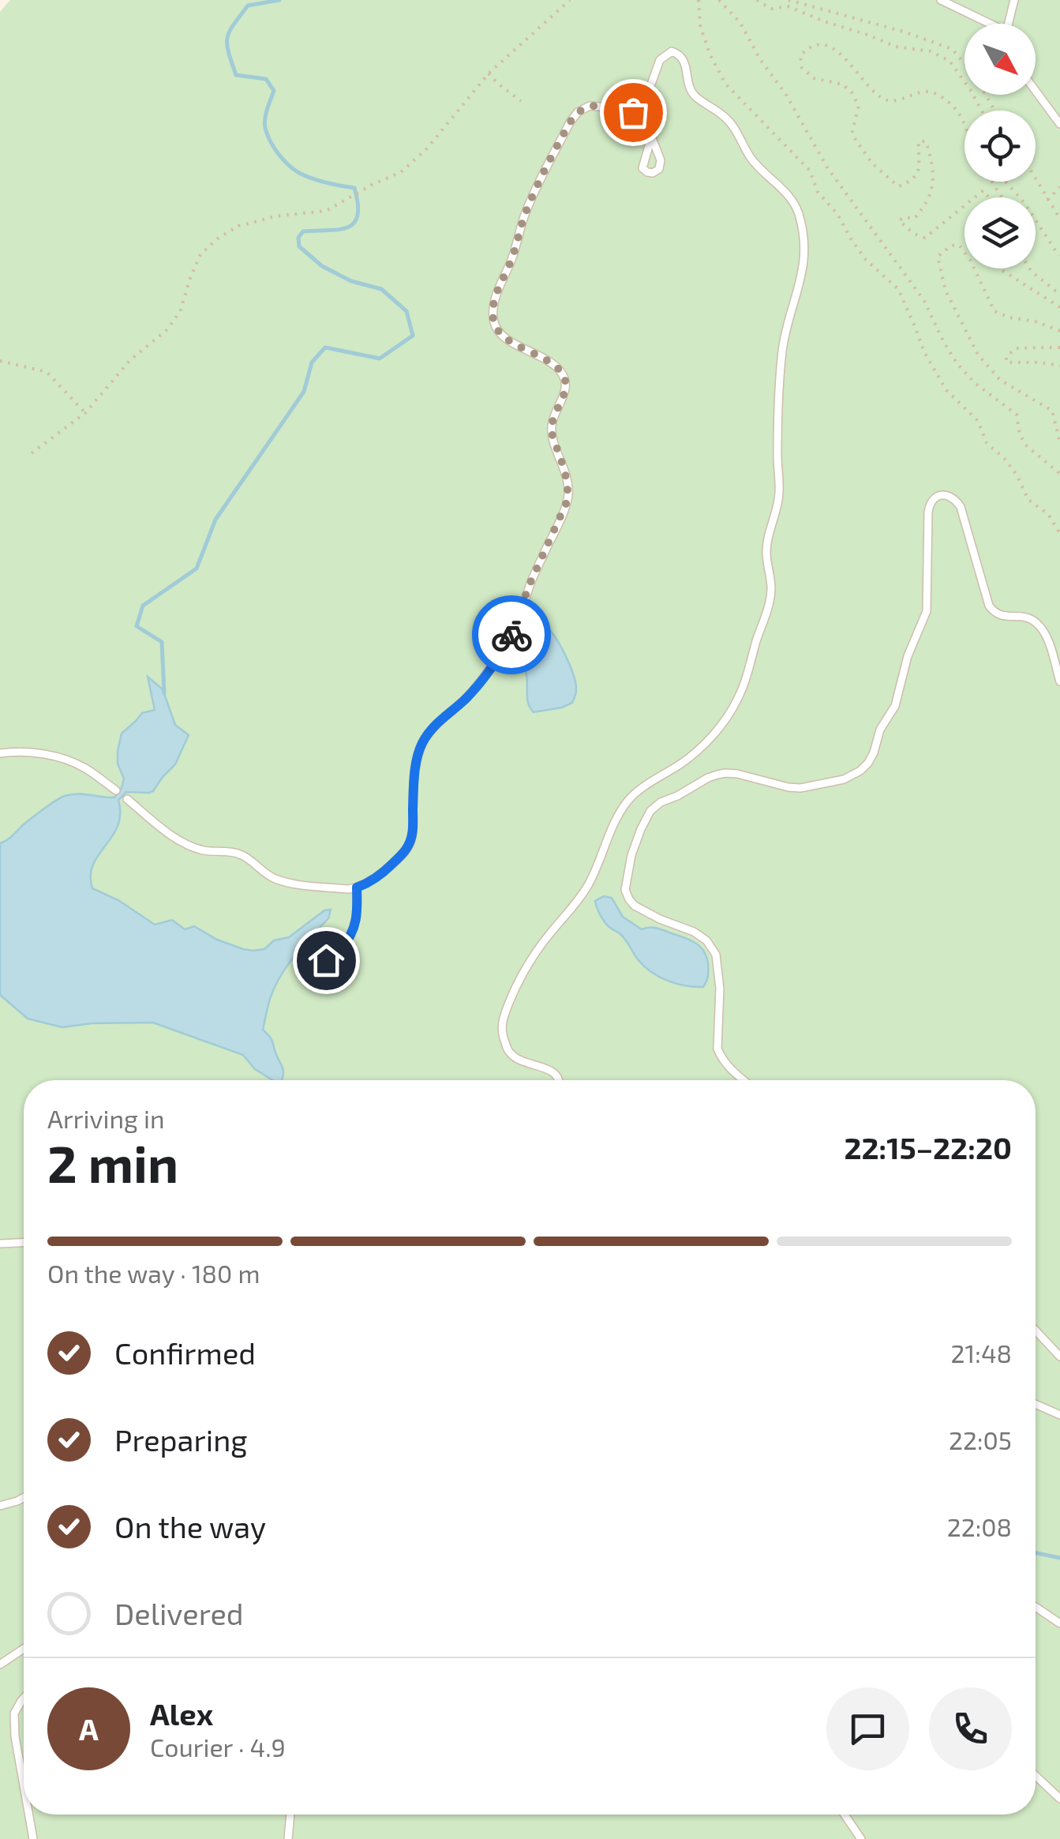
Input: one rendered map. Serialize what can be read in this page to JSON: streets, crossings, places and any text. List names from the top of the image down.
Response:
{
  "north": "bottom right",
  "page": {
    "heading": ["2 min", "Arriving in", "22:15–22:20"],
    "panel": ["Alex", "Courier · 4.9"],
    "bar": "On the way · 180 m",
    "list": [
      ["Confirmed", "21:48"],
      ["Preparing", "22:05"],
      ["On the way", "22:08"],
      "Delivered"
    ],
    "round": "A"
  }
}
